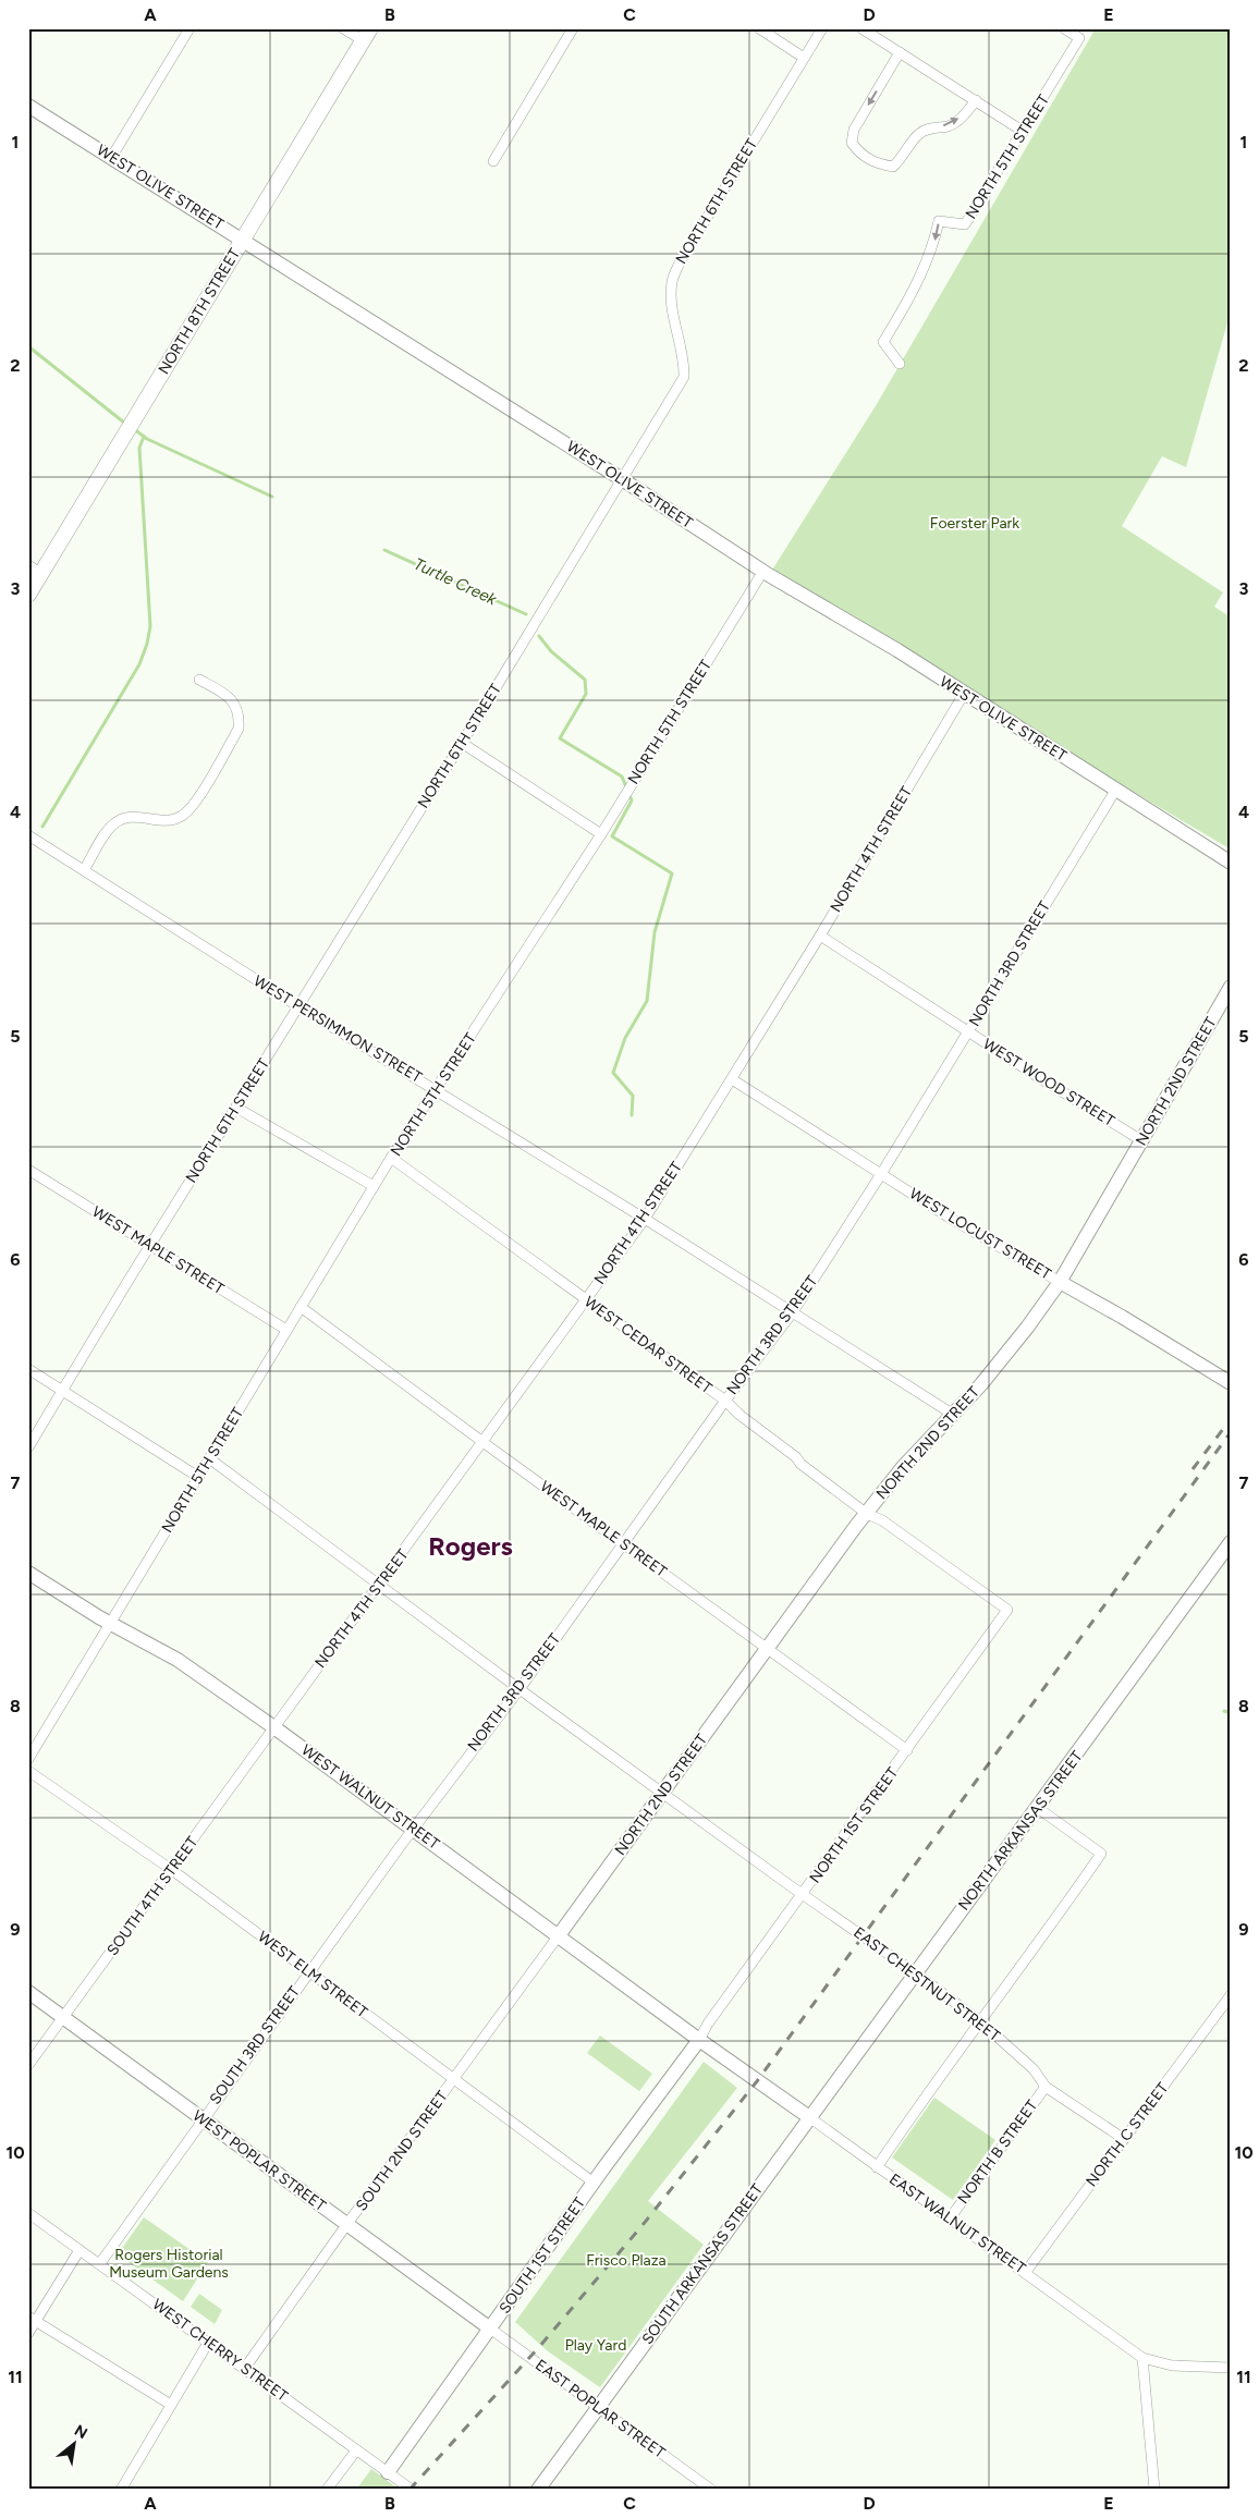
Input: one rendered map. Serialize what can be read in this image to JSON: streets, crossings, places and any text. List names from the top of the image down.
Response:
{
  "streets": {
    "main road": [
      "WEST OLIVE STREET",
      "NORTH 8TH STREET",
      "NORTH 2ND STREET",
      "WEST LOCUST STREET",
      "WEST WALNUT STREET",
      "NORTH ARKANSAS STREET",
      "WEST POPLAR STREET",
      "EAST WALNUT STREET",
      "SOUTH 1ST STREET",
      "SOUTH ARKANSAS STREET"
    ],
    "street": [
      "NORTH 5TH STREET",
      "NORTH 6TH STREET",
      "NORTH 4TH STREET",
      "NORTH 3RD STREET",
      "WEST PERSIMMON STREET",
      "WEST WOOD STREET",
      "WEST MAPLE STREET",
      "WEST CEDAR STREET",
      "NORTH 1ST STREET",
      "SOUTH 4TH STREET",
      "WEST ELM STREET",
      "EAST CHESTNUT STREET",
      "SOUTH 3RD STREET",
      "NORTH C STREET",
      "SOUTH 2ND STREET",
      "NORTH B STREET",
      "WEST CHERRY STREET",
      "EAST POPLAR STREET"
    ]
  },
  "crossings": [
    ["NORTH 5TH STREET", "WEST OLIVE STREET"],
    ["NORTH 5TH STREET", "WEST PERSIMMON STREET"],
    ["NORTH 5TH STREET", "WEST MAPLE STREET"],
    ["NORTH 5TH STREET", "WEST CEDAR STREET"],
    ["NORTH 5TH STREET", "WEST WALNUT STREET"],
    ["NORTH 5TH STREET", "EAST CHESTNUT STREET"],
    ["WEST OLIVE STREET", "NORTH 6TH STREET"],
    ["WEST OLIVE STREET", "NORTH 8TH STREET"],
    ["WEST OLIVE STREET", "NORTH 4TH STREET"],
    ["WEST OLIVE STREET", "NORTH 3RD STREET"],
    ["NORTH 6TH STREET", "WEST PERSIMMON STREET"],
    ["NORTH 6TH STREET", "WEST MAPLE STREET"],
    ["NORTH 4TH STREET", "WEST PERSIMMON STREET"],
    ["NORTH 4TH STREET", "WEST WOOD STREET"],
    ["NORTH 4TH STREET", "WEST LOCUST STREET"],
    ["NORTH 4TH STREET", "WEST MAPLE STREET"],
    ["NORTH 4TH STREET", "WEST CEDAR STREET"],
    ["NORTH 4TH STREET", "WEST WALNUT STREET"],
    ["NORTH 4TH STREET", "SOUTH 4TH STREET"],
    ["NORTH 4TH STREET", "EAST CHESTNUT STREET"],
    ["NORTH 3RD STREET", "WEST PERSIMMON STREET"],
    ["NORTH 3RD STREET", "WEST WOOD STREET"],
    ["NORTH 3RD STREET", "WEST LOCUST STREET"],
    ["NORTH 3RD STREET", "WEST MAPLE STREET"],
    ["NORTH 3RD STREET", "WEST CEDAR STREET"],
    ["NORTH 3RD STREET", "WEST WALNUT STREET"],
    ["NORTH 3RD STREET", "EAST CHESTNUT STREET"],
    ["NORTH 3RD STREET", "SOUTH 3RD STREET"],
    ["WEST PERSIMMON STREET", "NORTH 2ND STREET"],
    ["NORTH 2ND STREET", "WEST WOOD STREET"],
    ["NORTH 2ND STREET", "WEST LOCUST STREET"],
    ["NORTH 2ND STREET", "WEST MAPLE STREET"],
    ["NORTH 2ND STREET", "WEST CEDAR STREET"],
    ["NORTH 2ND STREET", "WEST WALNUT STREET"],
    ["NORTH 2ND STREET", "EAST CHESTNUT STREET"],
    ["NORTH 2ND STREET", "SOUTH 2ND STREET"],
    ["WEST MAPLE STREET", "NORTH 1ST STREET"],
    ["WEST CEDAR STREET", "NORTH 1ST STREET"],
    ["WEST WALNUT STREET", "NORTH 1ST STREET"],
    ["WEST WALNUT STREET", "SOUTH 4TH STREET"],
    ["WEST WALNUT STREET", "SOUTH 3RD STREET"],
    ["WEST WALNUT STREET", "SOUTH 2ND STREET"],
    ["WEST WALNUT STREET", "EAST WALNUT STREET"],
    ["WEST WALNUT STREET", "SOUTH 1ST STREET"],
    ["NORTH 1ST STREET", "EAST CHESTNUT STREET"],
    ["NORTH 1ST STREET", "EAST WALNUT STREET"],
    ["NORTH 1ST STREET", "SOUTH 1ST STREET"],
    ["NORTH ARKANSAS STREET", "EAST CHESTNUT STREET"],
    ["NORTH ARKANSAS STREET", "EAST WALNUT STREET"],
    ["NORTH ARKANSAS STREET", "SOUTH ARKANSAS STREET"],
    ["SOUTH 4TH STREET", "WEST ELM STREET"],
    ["SOUTH 4TH STREET", "WEST POPLAR STREET"],
    ["WEST ELM STREET", "SOUTH 3RD STREET"],
    ["WEST ELM STREET", "SOUTH 2ND STREET"],
    ["WEST ELM STREET", "SOUTH 1ST STREET"],
    ["EAST CHESTNUT STREET", "NORTH C STREET"],
    ["EAST CHESTNUT STREET", "NORTH B STREET"],
    ["SOUTH 3RD STREET", "WEST POPLAR STREET"],
    ["SOUTH 3RD STREET", "WEST CHERRY STREET"],
    ["NORTH C STREET", "EAST WALNUT STREET"],
    ["SOUTH 2ND STREET", "WEST POPLAR STREET"],
    ["SOUTH 2ND STREET", "WEST CHERRY STREET"],
    ["NORTH B STREET", "EAST WALNUT STREET"],
    ["WEST POPLAR STREET", "SOUTH 1ST STREET"],
    ["WEST POPLAR STREET", "EAST POPLAR STREET"],
    ["EAST WALNUT STREET", "SOUTH 1ST STREET"],
    ["EAST WALNUT STREET", "SOUTH ARKANSAS STREET"],
    ["SOUTH 1ST STREET", "WEST CHERRY STREET"],
    ["SOUTH 1ST STREET", "EAST POPLAR STREET"],
    ["SOUTH ARKANSAS STREET", "EAST POPLAR STREET"]
  ],
  "districts": ["Rogers"],
  "water": ["Turtle Creek"],
  "parks": [
    "Foerster Park",
    "Rogers Historial Museum Gardens",
    "Frisco Plaza",
    "Play Yard"
  ],
  "north": "top right",
  "grid": {
    "columns": [
      "A",
      "B",
      "C",
      "D",
      "E"
    ],
    "rows": [
      "1",
      "2",
      "3",
      "4",
      "5",
      "6",
      "7",
      "8",
      "9",
      "10",
      "11"
    ]
  }
}
